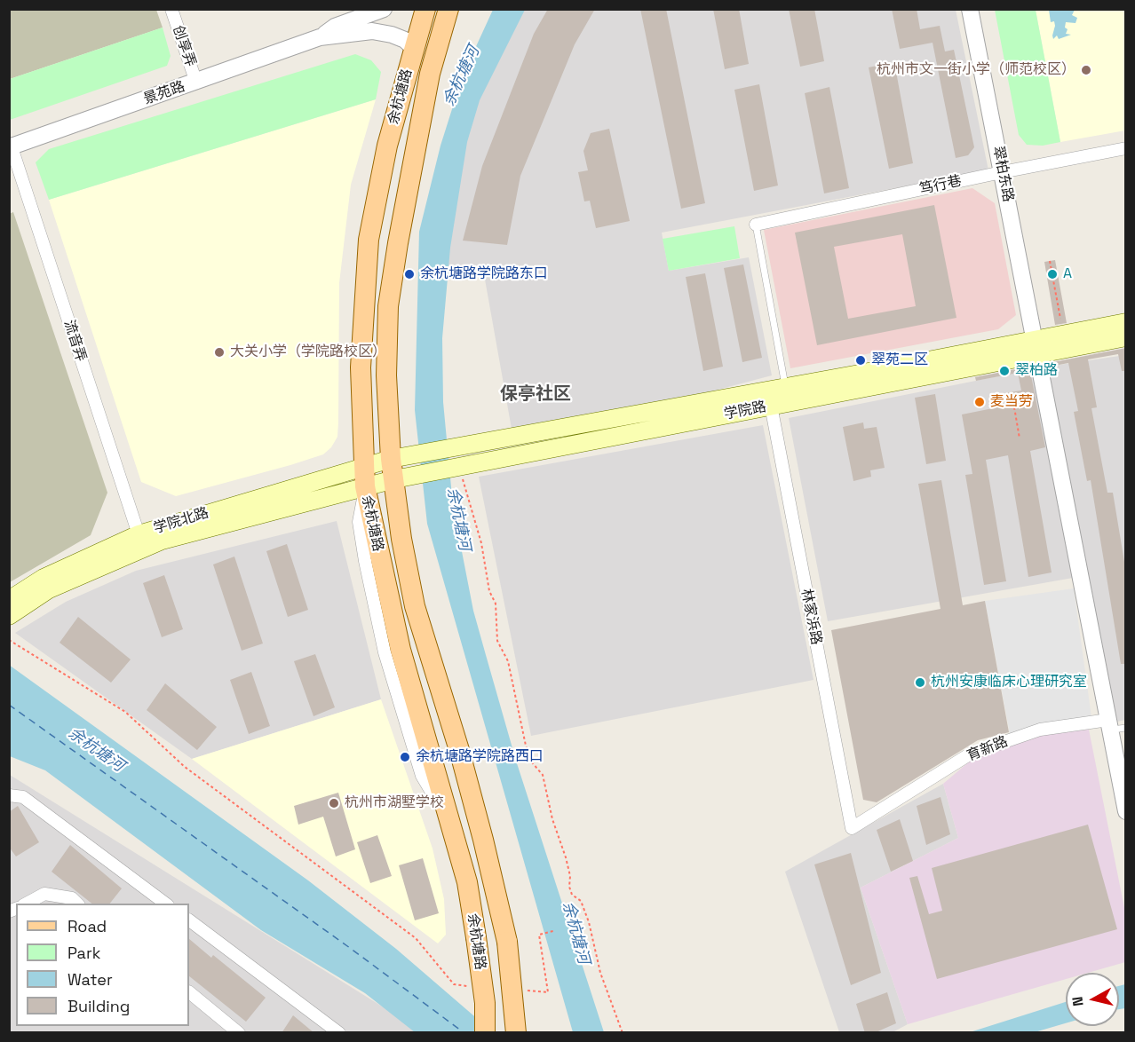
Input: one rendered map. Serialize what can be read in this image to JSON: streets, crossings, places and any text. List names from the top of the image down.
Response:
{
  "streets": {
    "main road": ["余杭塘路", "学院路", "学院北路"],
    "street": [
      "创享弄",
      "景苑路",
      "翠柏东路",
      "笃行巷",
      "流音弄",
      "林家浜路",
      "育新路"
    ]
  },
  "crossings": [
    ["创享弄", "景苑路"],
    ["景苑路", "余杭塘路"],
    ["景苑路", "流音弄"],
    ["余杭塘路", "学院路"],
    ["余杭塘路", "学院北路"],
    ["翠柏东路", "笃行巷"],
    ["翠柏东路", "学院路"],
    ["流音弄", "学院北路"],
    ["学院路", "学院北路"],
    ["学院路", "林家浜路"],
    ["林家浜路", "育新路"]
  ],
  "districts": ["保亭社区"],
  "water": ["余杭塘河"],
  "places": [
    "杭州市文一街小学（师范校区）",
    "余杭塘路学院路东口",
    "A",
    "大关小学（学院路校区）",
    "翠苑二区",
    "翠柏路",
    "麦当劳",
    "杭州安康临床心理研究室",
    "余杭塘路学院路西口",
    "杭州市湖墅学校"
  ],
  "legend": [
    "Road",
    "Park",
    "Water",
    "Building"
  ],
  "north": "left"
}
